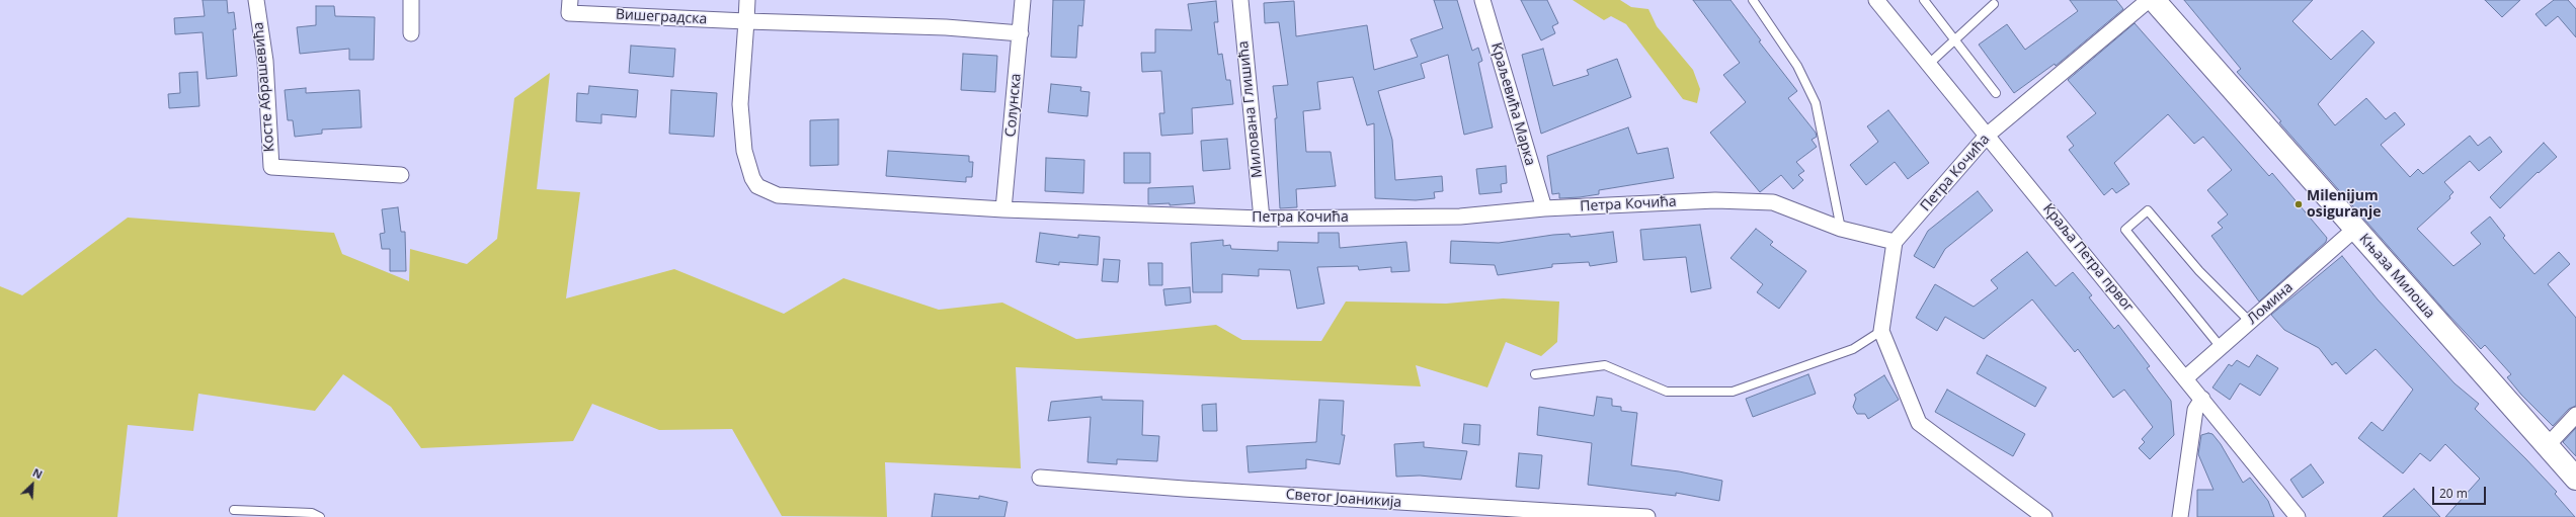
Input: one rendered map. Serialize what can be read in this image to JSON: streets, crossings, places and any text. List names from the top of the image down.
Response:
{
  "streets": {
    "street": [
      "Вишеградска",
      "Косте Абрашевића",
      "Краљевића Марка",
      "Солунска",
      "Милована Глишића",
      "Петра Кочића",
      "Краља Петра првог",
      "Књаза Милоша",
      "Ломина",
      "Светог Јоаникија"
    ]
  },
  "crossings": [
    ["Вишеградска", "Петра Кочића"],
    ["Краљевића Марка", "Петра Кочића"],
    ["Солунска", "Петра Кочића"],
    ["Милована Глишића", "Петра Кочића"],
    ["Петра Кочића", "Краља Петра првог"],
    ["Краља Петра првог", "Ломина"],
    ["Књаза Милоша", "Ломина"]
  ],
  "places": ["Milenijum osiguranje"],
  "scale_bar": "20 m",
  "north": "top right"
}
